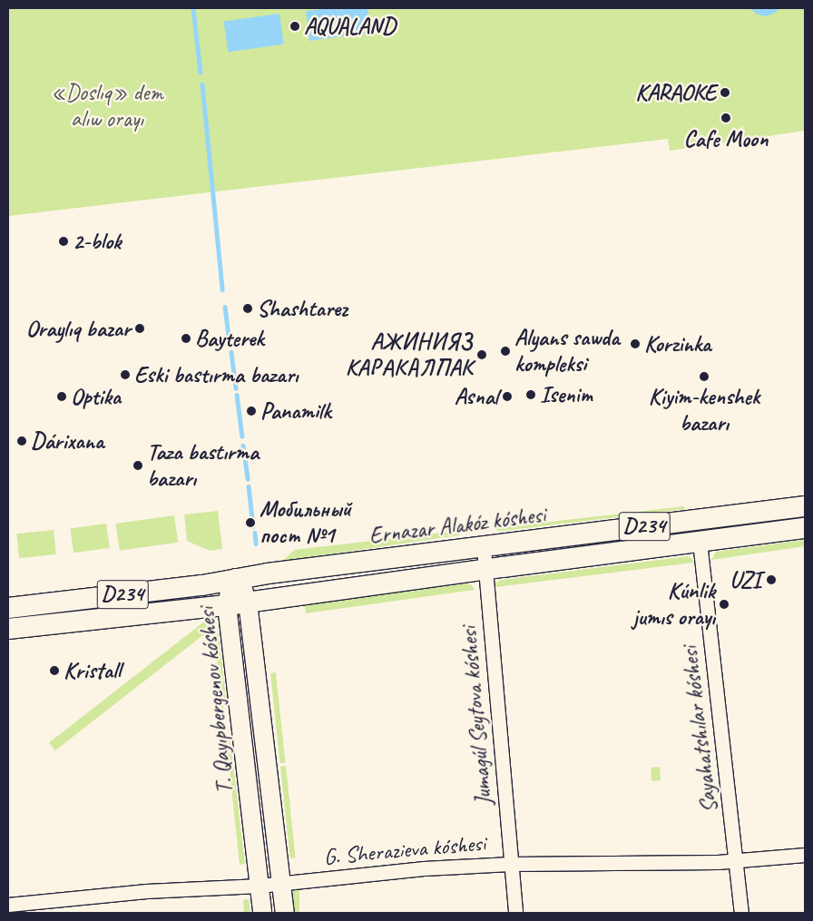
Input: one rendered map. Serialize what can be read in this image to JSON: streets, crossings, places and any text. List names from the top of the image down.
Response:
{
  "streets": {
    "main road": ["Ernazar Alakóz kóshesi", "D234", "T. Qayıpbergenov kóshesi"],
    "street": ["Jumagúl Seytova kóshesi", "Sayahatshılar kóshesi", "G. Sherazieva kóshesi"]
  },
  "crossings": [
    ["Ernazar Alakóz kóshesi", "T. Qayıpbergenov kóshesi"],
    ["Ernazar Alakóz kóshesi", "Jumagúl Seytova kóshesi"],
    ["Ernazar Alakóz kóshesi", "Sayahatshılar kóshesi"],
    ["T. Qayıpbergenov kóshesi", "G. Sherazieva kóshesi"],
    ["Jumagúl Seytova kóshesi", "G. Sherazieva kóshesi"],
    ["Sayahatshılar kóshesi", "G. Sherazieva kóshesi"]
  ],
  "parks": ["«Doslıq» dem alıw orayı"],
  "places": [
    "AQUALAND",
    "KARAOKE",
    "Cafe Moon",
    "2-blok",
    "Shashtarez",
    "Oraylıq bazar",
    "Bayterek",
    "Korzinka",
    "Alyans sawda kompleksi",
    "АЖИНИЯЗ КАРАКАЛПАК",
    "Eski bastırma bazarı",
    "Kiyim-kenshek bazarı",
    "Isenim",
    "Optika",
    "Asnal",
    "Panamilk",
    "Dárixana",
    "Taza bastırma bazarı",
    "Мобильный пост №1",
    "UZI",
    "Kúnlik jumıs orayı",
    "Kristall"
  ]
}
